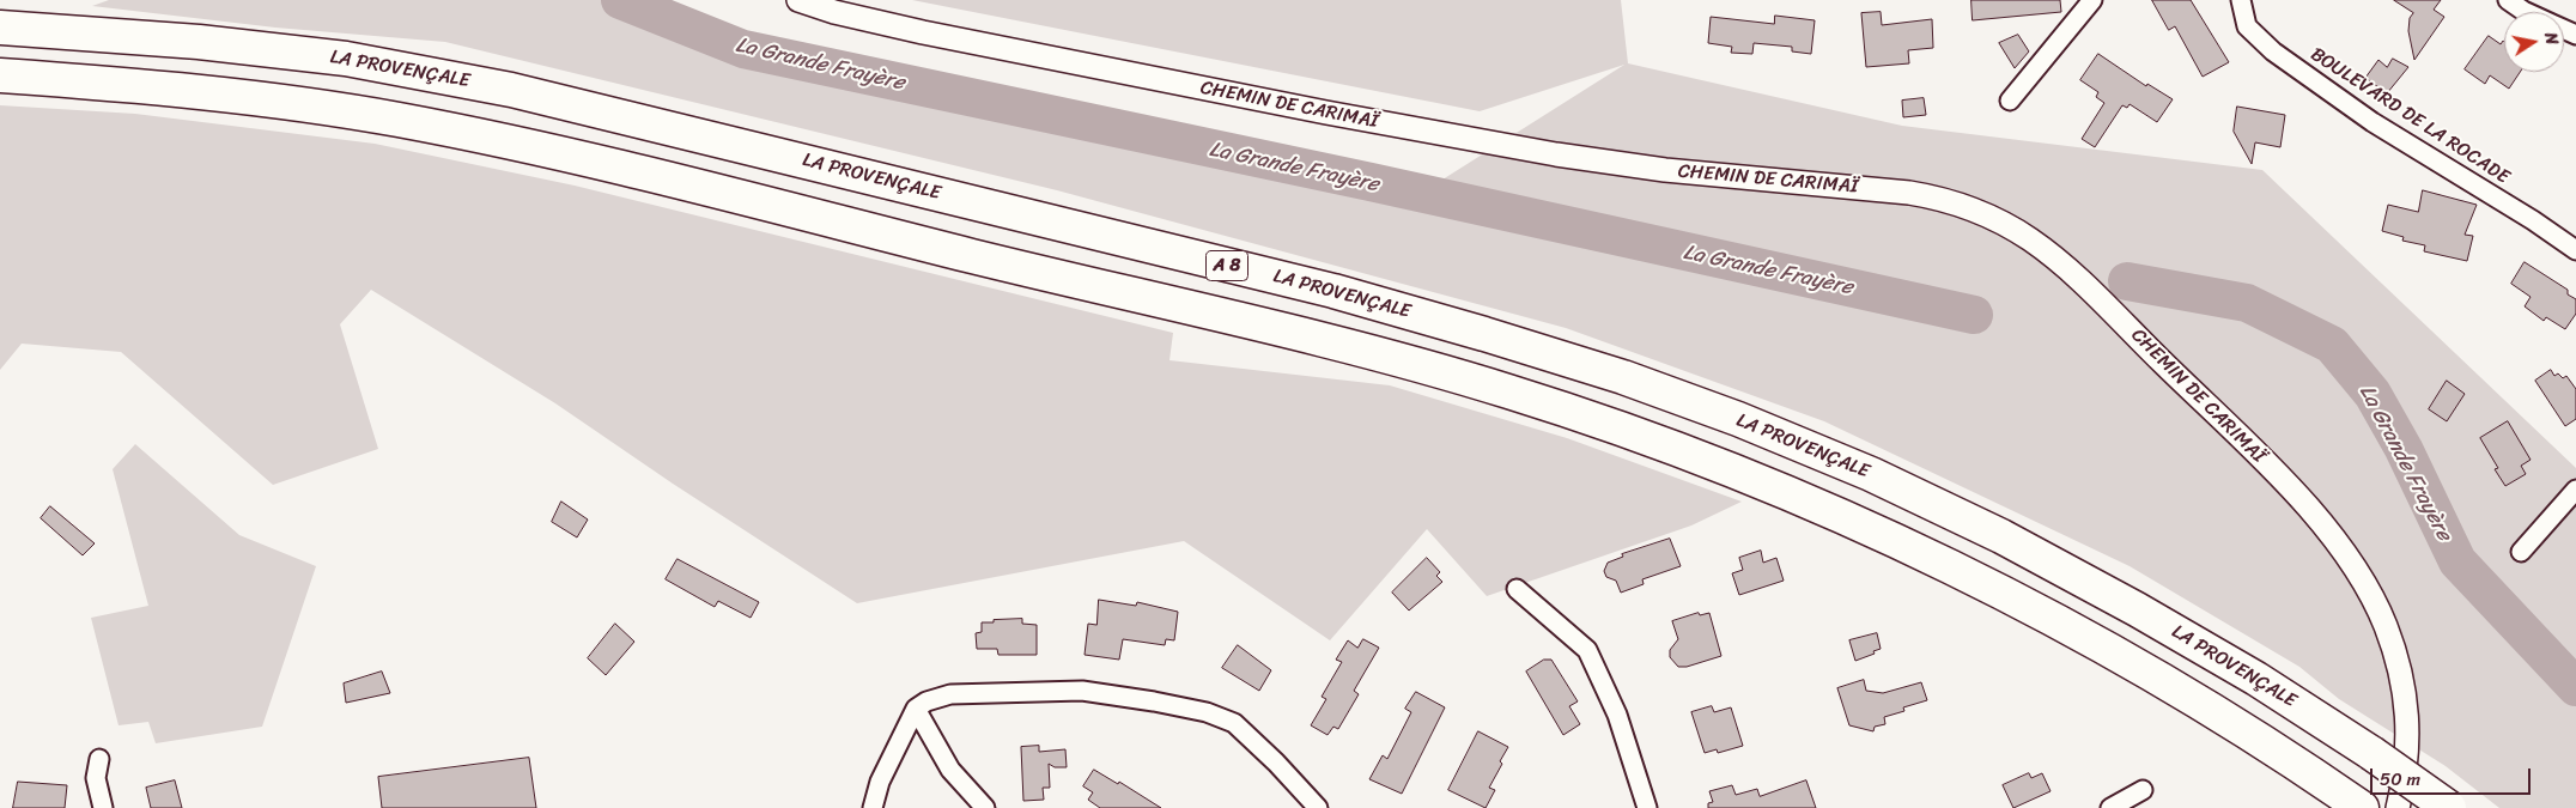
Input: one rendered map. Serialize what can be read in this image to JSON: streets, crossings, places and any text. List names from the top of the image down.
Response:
{
  "streets": {
    "highway": ["LA PROVENÇALE", "A 8"],
    "street": ["CHEMIN DE CARIMAÏ", "BOULEVARD DE LA ROCADE"]
  },
  "water": ["La Grande Frayère"],
  "scale_bar": "50 m",
  "north": "right"
}
